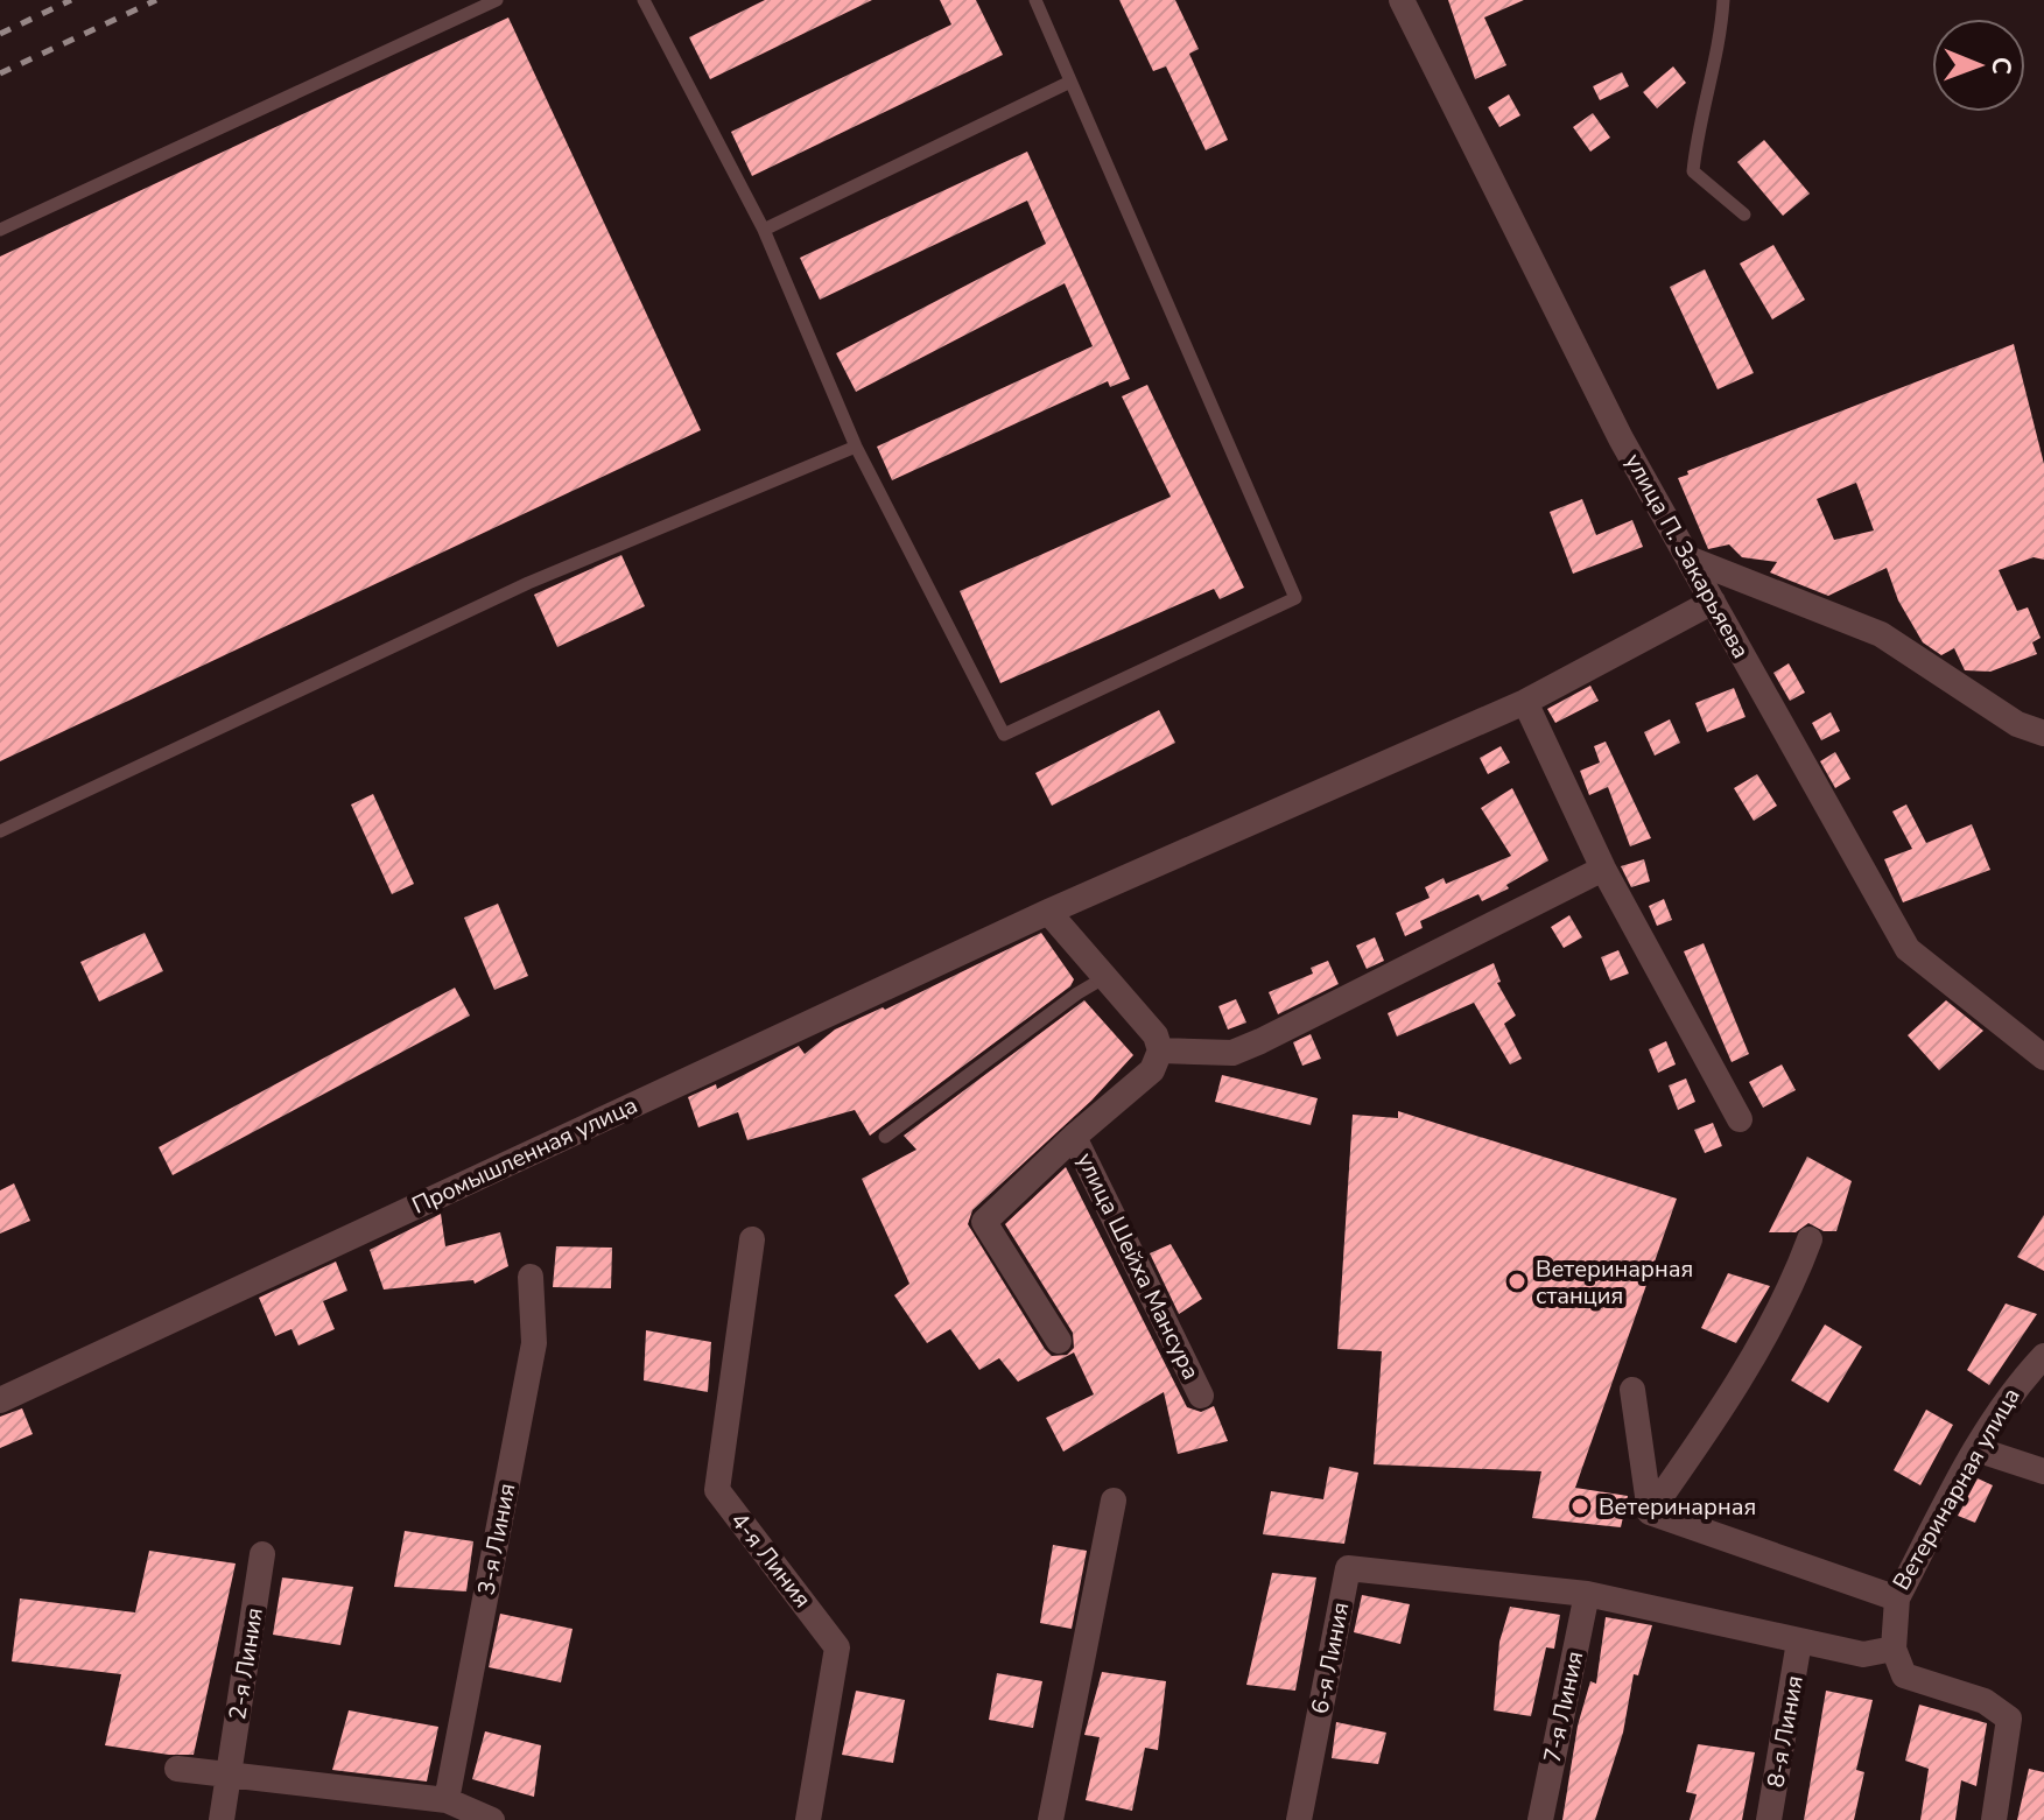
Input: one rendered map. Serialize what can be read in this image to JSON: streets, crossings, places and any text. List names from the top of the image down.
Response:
{
  "streets": {
    "street": [
      "улица П. Закарьяева",
      "Промышленная улица",
      "улица Шейха Мансура",
      "Ветеринарная улица",
      "3-я Линия",
      "4-я Линия",
      "6-я Линия",
      "2-я Линия",
      "7-я Линия",
      "8-я Линия"
    ]
  },
  "crossings": [
    ["улица П. Закарьяева", "Промышленная улица"],
    ["6-я Линия", "7-я Линия"]
  ],
  "places": ["Ветеринарная станция", "Ветеринарная"],
  "north": "right"
}
